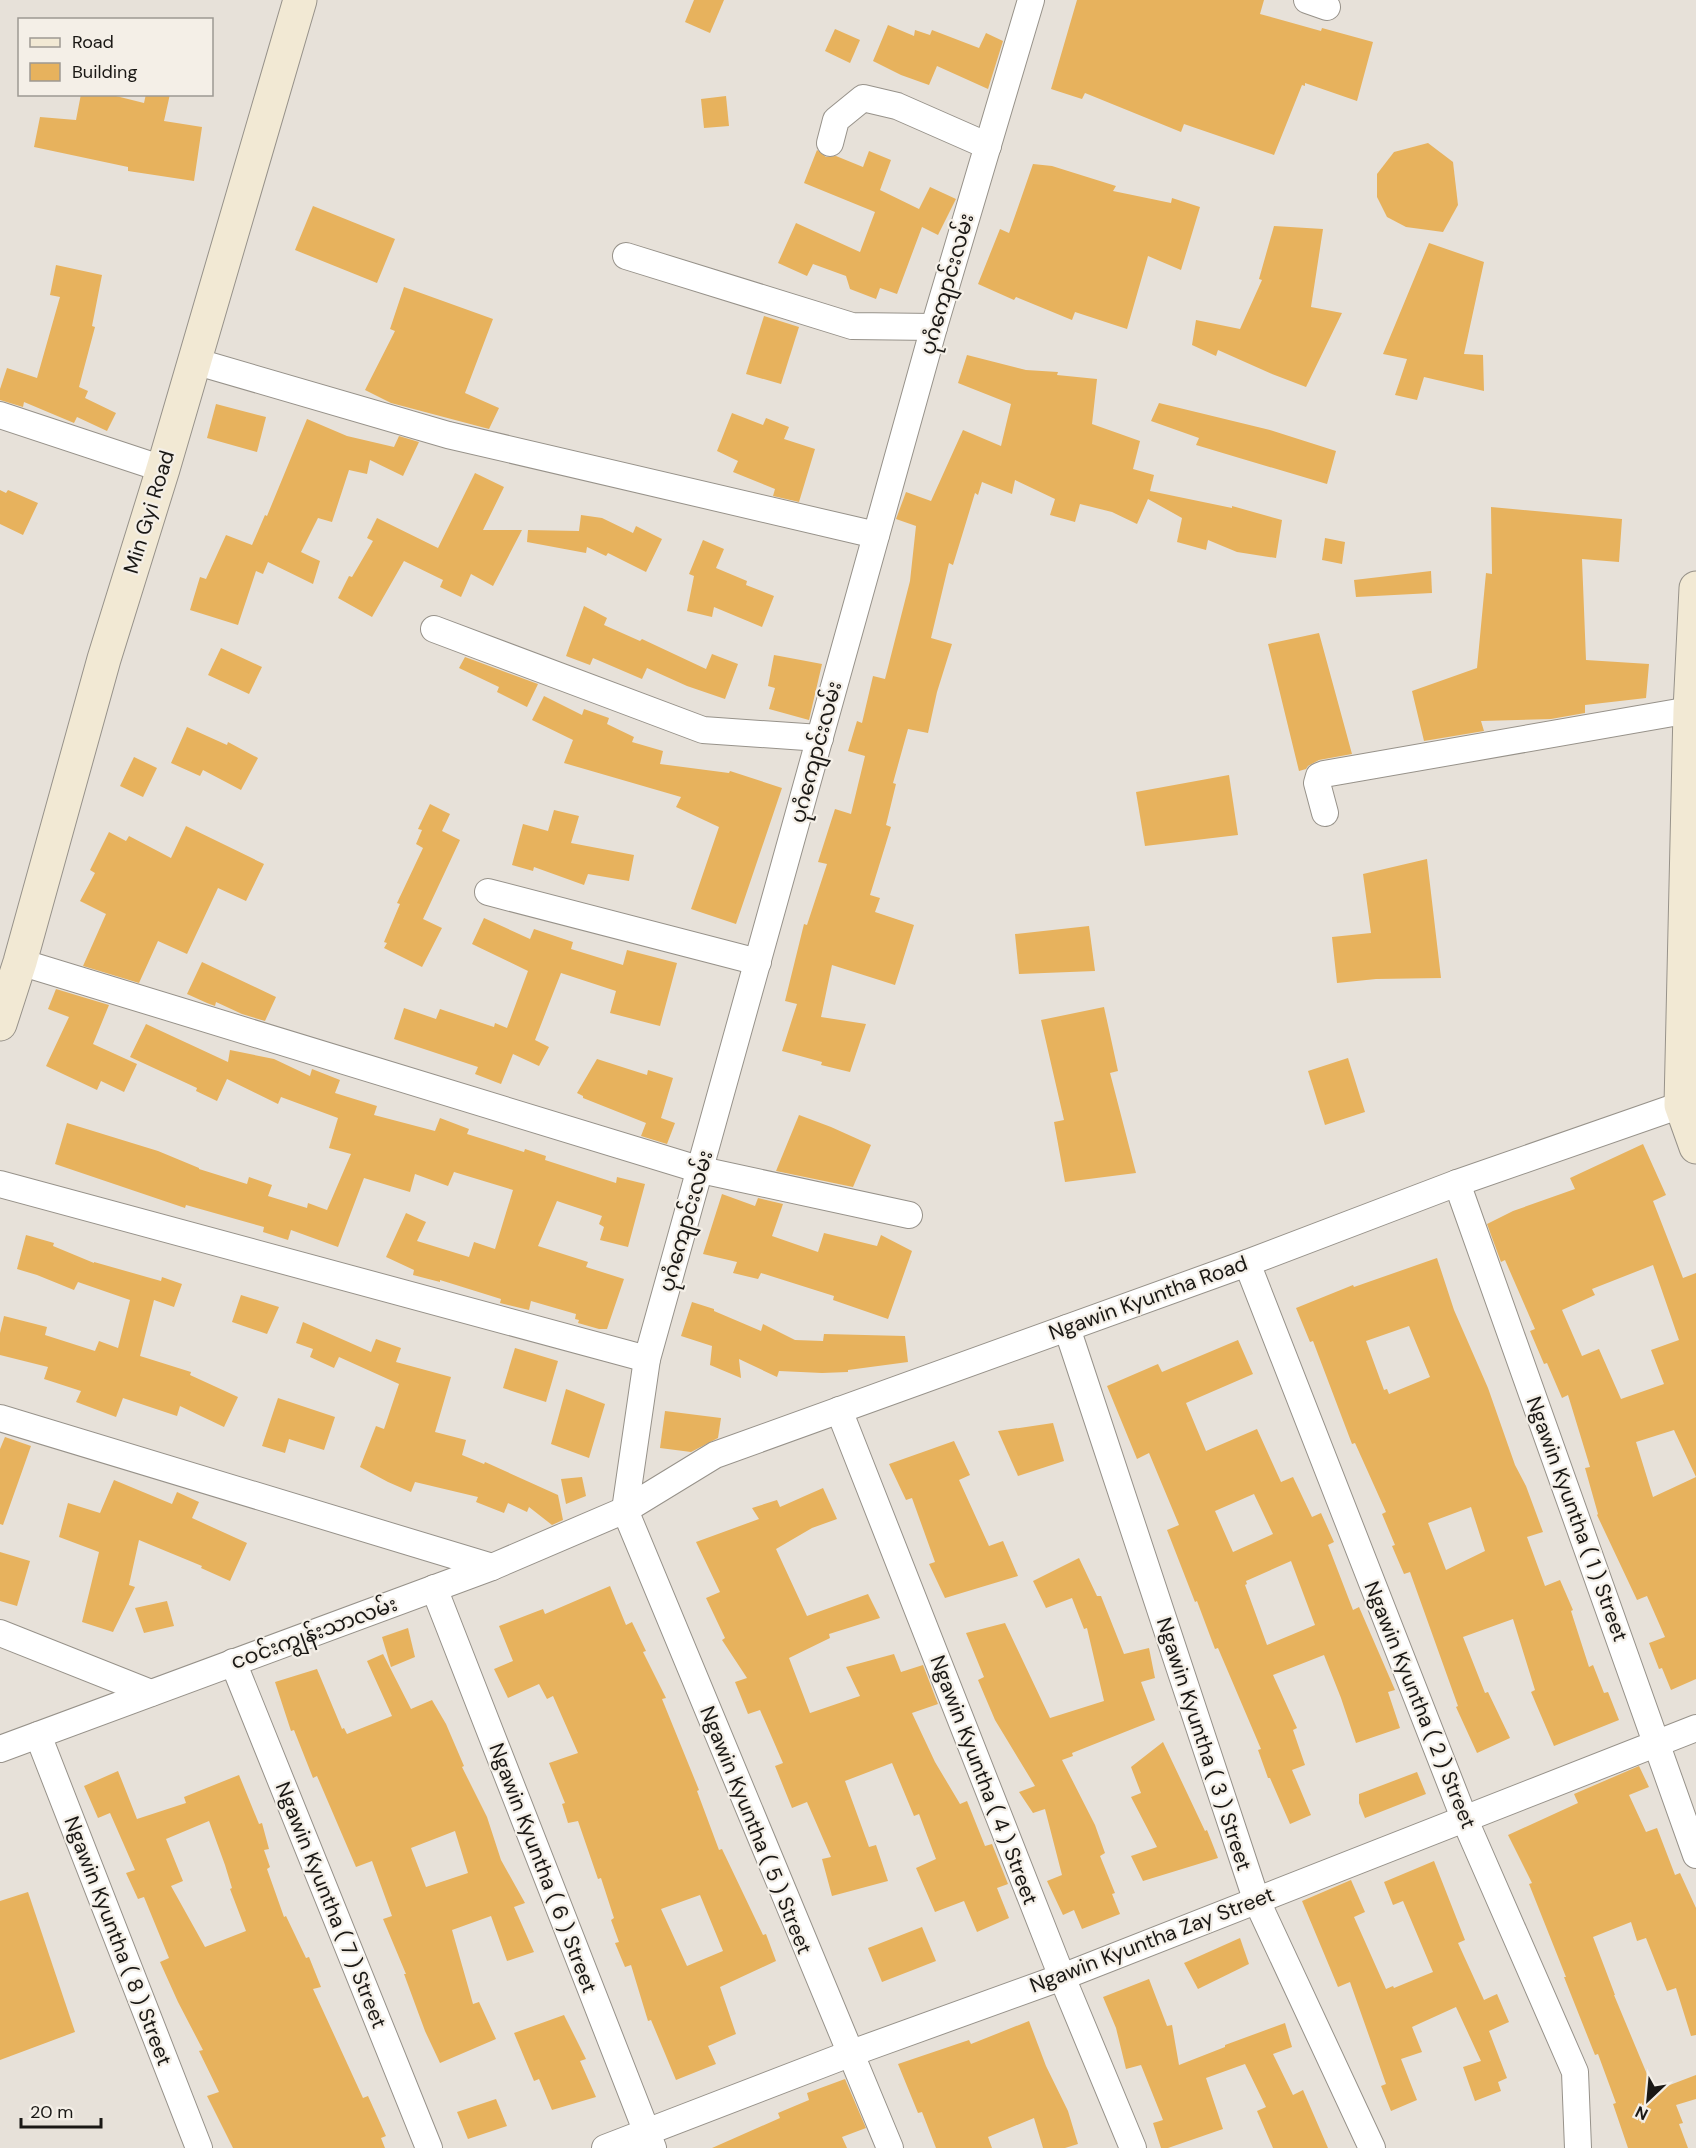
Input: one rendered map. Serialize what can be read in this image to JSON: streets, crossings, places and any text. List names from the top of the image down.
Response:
{
  "streets": {
    "main road": ["Min Gyi Road"],
    "street": [
      "ပုဂံကျောင်းလမ်း",
      "Ngawin Kyuntha Road",
      "Ngawin Kyuntha ( 1 ) Street",
      "ငဝင်းကျွန်းသာလမ်း",
      "Ngawin Kyuntha ( 2 ) Street",
      "Ngawin Kyuntha ( 3 ) Street",
      "Ngawin Kyuntha ( 4 ) Street",
      "Ngawin Kyuntha ( 5 ) Street",
      "Ngawin Kyuntha ( 6 ) Street",
      "Ngawin Kyuntha ( 7 ) Street",
      "Ngawin Kyuntha Zay Street",
      "Ngawin Kyuntha ( 8 ) Street"
    ]
  },
  "crossings": [
    ["ပုဂံကျောင်းလမ်း", "Ngawin Kyuntha Road"],
    ["ပုဂံကျောင်းလမ်း", "ငဝင်းကျွန်းသာလမ်း"],
    ["ပုဂံကျောင်းလမ်း", "Ngawin Kyuntha ( 5 ) Street"],
    ["Ngawin Kyuntha Road", "Ngawin Kyuntha ( 1 ) Street"],
    ["Ngawin Kyuntha Road", "ငဝင်းကျွန်းသာလမ်း"],
    ["Ngawin Kyuntha Road", "Ngawin Kyuntha ( 2 ) Street"],
    ["Ngawin Kyuntha Road", "Ngawin Kyuntha ( 3 ) Street"],
    ["Ngawin Kyuntha Road", "Ngawin Kyuntha ( 4 ) Street"],
    ["Ngawin Kyuntha Road", "Ngawin Kyuntha ( 5 ) Street"],
    ["Ngawin Kyuntha ( 1 ) Street", "Ngawin Kyuntha Zay Street"],
    ["ငဝင်းကျွန်းသာလမ်း", "Ngawin Kyuntha ( 5 ) Street"],
    ["ငဝင်းကျွန်းသာလမ်း", "Ngawin Kyuntha ( 6 ) Street"],
    ["ငဝင်းကျွန်းသာလမ်း", "Ngawin Kyuntha ( 7 ) Street"],
    ["ငဝင်းကျွန်းသာလမ်း", "Ngawin Kyuntha ( 8 ) Street"],
    ["Ngawin Kyuntha ( 2 ) Street", "Ngawin Kyuntha Zay Street"],
    ["Ngawin Kyuntha ( 3 ) Street", "Ngawin Kyuntha Zay Street"],
    ["Ngawin Kyuntha ( 4 ) Street", "Ngawin Kyuntha Zay Street"],
    ["Ngawin Kyuntha ( 5 ) Street", "Ngawin Kyuntha Zay Street"],
    ["Ngawin Kyuntha ( 6 ) Street", "Ngawin Kyuntha Zay Street"]
  ],
  "legend": ["Road", "Building"],
  "scale_bar": "20 m",
  "north": "bottom left"
}
